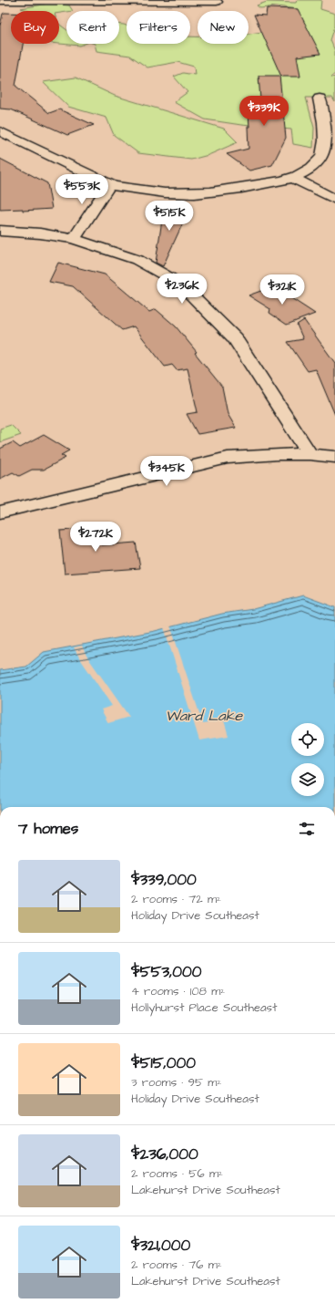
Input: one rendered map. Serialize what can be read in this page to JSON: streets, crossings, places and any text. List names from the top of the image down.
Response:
{
  "water": ["Ward Lake"],
  "page": {
    "chip": [
      "Buy",
      "Rent",
      "Filters",
      "New"
    ],
    "price": [
      "$339K",
      "$553K",
      "$515K",
      "$236K",
      "$321K",
      "$345K",
      "$272K"
    ],
    "heading": "7 homes",
    "list": [
      {
        "name": "$339,000",
        "note": "2 rooms · 72 m² · Holiday Drive Southeast"
      },
      {
        "name": "$553,000",
        "note": "4 rooms · 108 m² · Hollyhurst Place Southeast"
      },
      {
        "name": "$515,000",
        "note": "3 rooms · 95 m² · Holiday Drive Southeast"
      },
      {
        "name": "$236,000",
        "note": "2 rooms · 56 m² · Lakehurst Drive Southeast"
      },
      {
        "name": "$321,000",
        "note": "2 rooms · 76 m² · Lakehurst Drive Southeast"
      }
    ]
  }
}
